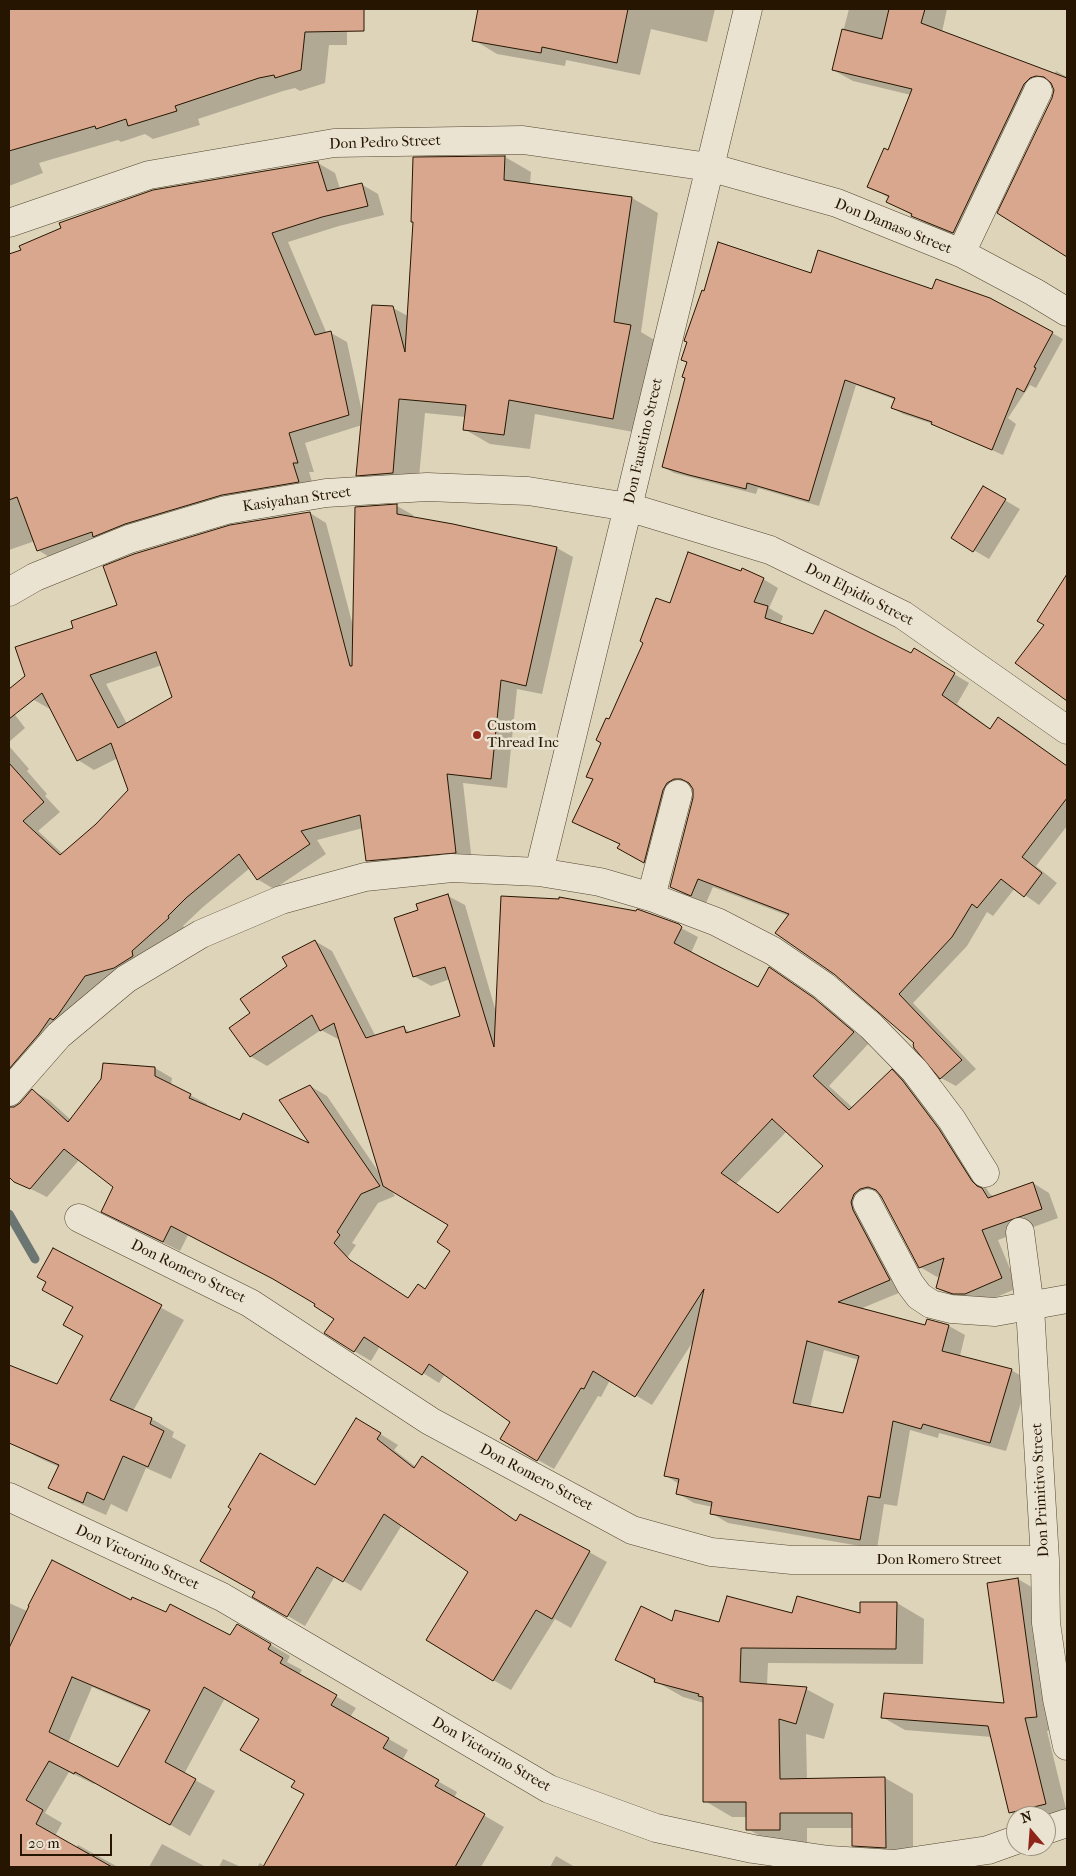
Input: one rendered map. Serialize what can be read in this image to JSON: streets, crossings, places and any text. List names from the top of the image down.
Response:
{
  "streets": {
    "street": [
      "Don Pedro Street",
      "Don Damaso Street",
      "Don Faustino Street",
      "Kasiyahan Street",
      "Don Elpidio Street",
      "Don Romero Street",
      "Don Primitivo Street",
      "Don Victorino Street"
    ]
  },
  "crossings": [
    ["Don Pedro Street", "Don Damaso Street"],
    ["Don Pedro Street", "Don Faustino Street"],
    ["Don Damaso Street", "Don Faustino Street"],
    ["Don Faustino Street", "Kasiyahan Street"],
    ["Don Faustino Street", "Don Elpidio Street"],
    ["Kasiyahan Street", "Don Elpidio Street"],
    ["Don Romero Street", "Don Primitivo Street"]
  ],
  "places": ["Custom Thread Inc"],
  "scale_bar": "20 m",
  "north": "top"
}
